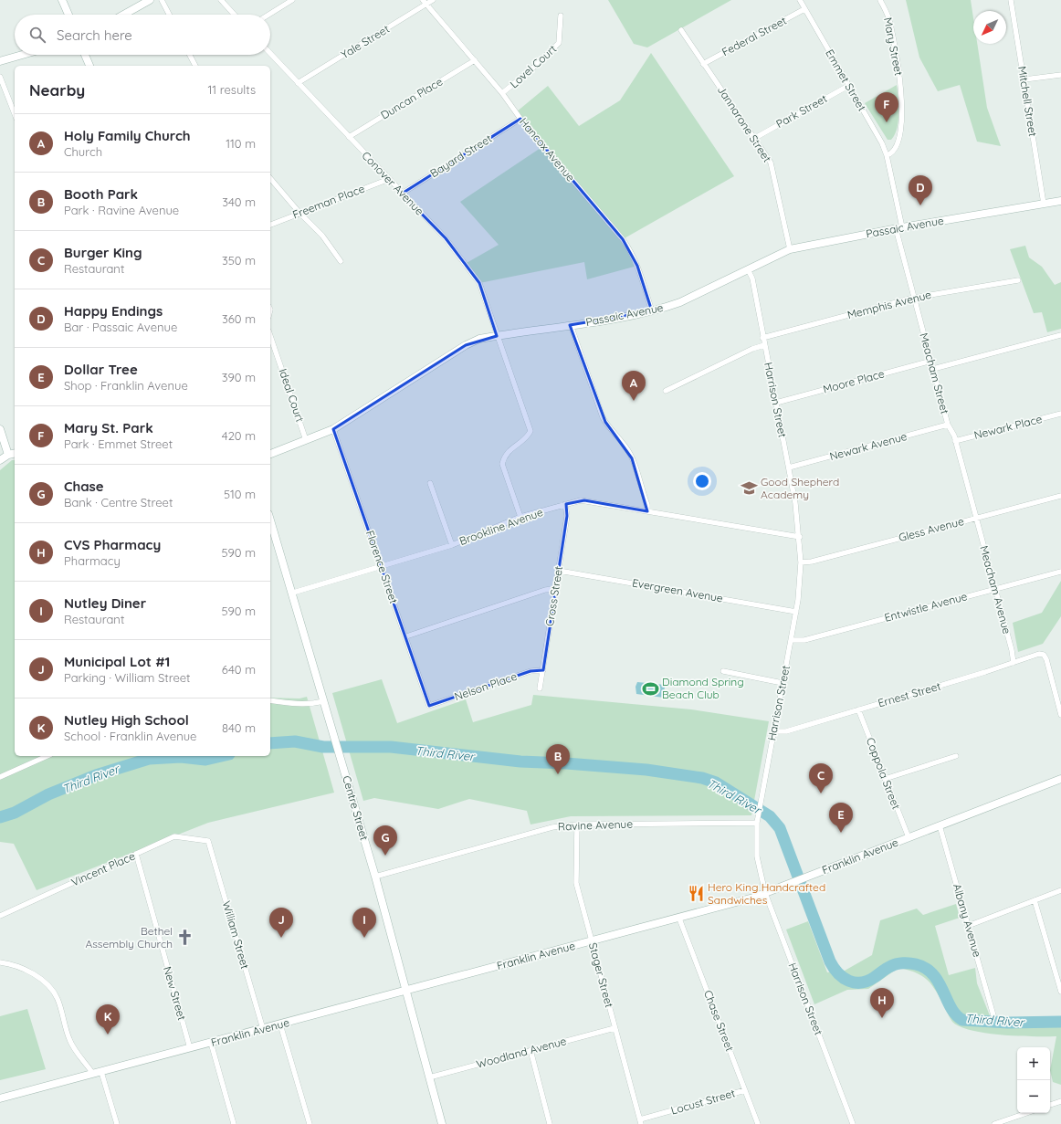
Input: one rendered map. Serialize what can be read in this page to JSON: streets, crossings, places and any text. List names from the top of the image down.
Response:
{
  "streets": {
    "street": [
      "Federal Street",
      "Yale Street",
      "Mary Street",
      "Lovel Court",
      "Emmet Street",
      "Duncan Place",
      "Mitchell Street",
      "Park Street",
      "Jannarone Street",
      "Hancox Avenue",
      "Bayard Street",
      "Conover Avenue",
      "Freeman Place",
      "Passaic Avenue",
      "Memphis Avenue",
      "Meacham Street",
      "Moore Place",
      "Ideal Court",
      "Harrison Street",
      "Newark Place",
      "Newark Avenue",
      "Brookline Avenue",
      "Gless Avenue",
      "Florence Street",
      "Meacham Avenue",
      "Evergreen Avenue",
      "Cross Street",
      "Entwistle Avenue",
      "Nelson Place",
      "Ernest Street",
      "Coppola Street",
      "Centre Street",
      "Ravine Avenue",
      "Franklin Avenue",
      "Vincent Place",
      "Albany Avenue",
      "William Street",
      "Stager Street",
      "New Street",
      "Chase Street",
      "Woodland Avenue",
      "Locust Street"
    ]
  },
  "crossings": [
    ["Federal Street", "Emmet Street"],
    ["Federal Street", "Jannarone Street"],
    ["Yale Street", "Hancox Avenue"],
    ["Yale Street", "Conover Avenue"],
    ["Mary Street", "Emmet Street"],
    ["Lovel Court", "Hancox Avenue"],
    ["Emmet Street", "Park Street"],
    ["Emmet Street", "Passaic Avenue"],
    ["Emmet Street", "Meacham Street"],
    ["Duncan Place", "Hancox Avenue"],
    ["Duncan Place", "Conover Avenue"],
    ["Mitchell Street", "Passaic Avenue"],
    ["Park Street", "Jannarone Street"],
    ["Jannarone Street", "Passaic Avenue"],
    ["Hancox Avenue", "Bayard Street"],
    ["Hancox Avenue", "Passaic Avenue"],
    ["Bayard Street", "Conover Avenue"],
    ["Conover Avenue", "Freeman Place"],
    ["Conover Avenue", "Passaic Avenue"],
    ["Conover Avenue", "Brookline Avenue"],
    ["Passaic Avenue", "Meacham Street"],
    ["Passaic Avenue", "Ideal Court"],
    ["Passaic Avenue", "Harrison Street"],
    ["Passaic Avenue", "Florence Street"],
    ["Memphis Avenue", "Meacham Street"],
    ["Memphis Avenue", "Harrison Street"],
    ["Meacham Street", "Moore Place"],
    ["Meacham Street", "Newark Place"],
    ["Meacham Street", "Newark Avenue"],
    ["Meacham Street", "Gless Avenue"],
    ["Meacham Street", "Meacham Avenue"],
    ["Moore Place", "Harrison Street"],
    ["Harrison Street", "Newark Avenue"],
    ["Harrison Street", "Brookline Avenue"],
    ["Harrison Street", "Gless Avenue"],
    ["Harrison Street", "Evergreen Avenue"],
    ["Harrison Street", "Entwistle Avenue"],
    ["Harrison Street", "Ernest Street"],
    ["Harrison Street", "Ravine Avenue"],
    ["Harrison Street", "Franklin Avenue"],
    ["Brookline Avenue", "Florence Street"],
    ["Brookline Avenue", "Cross Street"],
    ["Brookline Avenue", "Centre Street"],
    ["Gless Avenue", "Meacham Avenue"],
    ["Florence Street", "Nelson Place"],
    ["Meacham Avenue", "Entwistle Avenue"],
    ["Meacham Avenue", "Ernest Street"],
    ["Evergreen Avenue", "Cross Street"],
    ["Cross Street", "Nelson Place"],
    ["Ernest Street", "Coppola Street"],
    ["Coppola Street", "Franklin Avenue"],
    ["Centre Street", "Ravine Avenue"],
    ["Centre Street", "Franklin Avenue"],
    ["Centre Street", "Woodland Avenue"],
    ["Ravine Avenue", "Stager Street"],
    ["Franklin Avenue", "Albany Avenue"],
    ["Franklin Avenue", "William Street"],
    ["Franklin Avenue", "Stager Street"],
    ["Franklin Avenue", "New Street"],
    ["Franklin Avenue", "Chase Street"],
    ["Vincent Place", "William Street"],
    ["Vincent Place", "New Street"],
    ["Stager Street", "Woodland Avenue"],
    ["Stager Street", "Locust Street"],
    ["Chase Street", "Locust Street"]
  ],
  "water": ["Third River"],
  "places": {
    "school or university": ["Good Shepherd Academy"],
    "sports": ["Diamond Spring Beach Club"],
    "restaurant": ["Hero King Handcrafted Sandwiches"],
    "church": ["Bethel Assembly Church"]
  },
  "north": "bottom left",
  "page": {
    "search": "Search here",
    "heading": ["Nearby", "11 results"],
    "pins": [
      "F",
      "D",
      "A",
      "B",
      "C",
      "E",
      "G",
      "I",
      "J",
      "H",
      "K"
    ],
    "list": [
      {
        "mark": "A",
        "name": "Holy Family Church",
        "note": "Church",
        "value": "110 m"
      },
      {
        "mark": "B",
        "name": "Booth Park",
        "note": "Park · Ravine Avenue",
        "value": "340 m"
      },
      {
        "mark": "C",
        "name": "Burger King",
        "note": "Restaurant",
        "value": "350 m"
      },
      {
        "mark": "D",
        "name": "Happy Endings",
        "note": "Bar · Passaic Avenue",
        "value": "360 m"
      },
      {
        "mark": "E",
        "name": "Dollar Tree",
        "note": "Shop · Franklin Avenue",
        "value": "390 m"
      },
      {
        "mark": "F",
        "name": "Mary St. Park",
        "note": "Park · Emmet Street",
        "value": "420 m"
      },
      {
        "mark": "G",
        "name": "Chase",
        "note": "Bank · Centre Street",
        "value": "510 m"
      },
      {
        "mark": "H",
        "name": "CVS Pharmacy",
        "note": "Pharmacy",
        "value": "590 m"
      },
      {
        "mark": "I",
        "name": "Nutley Diner",
        "note": "Restaurant",
        "value": "590 m"
      },
      {
        "mark": "J",
        "name": "Municipal Lot #1",
        "note": "Parking · William Street",
        "value": "640 m"
      },
      {
        "mark": "K",
        "name": "Nutley High School",
        "note": "School · Franklin Avenue",
        "value": "840 m"
      }
    ],
    "map_buttons": ["+", "−"]
  }
}
